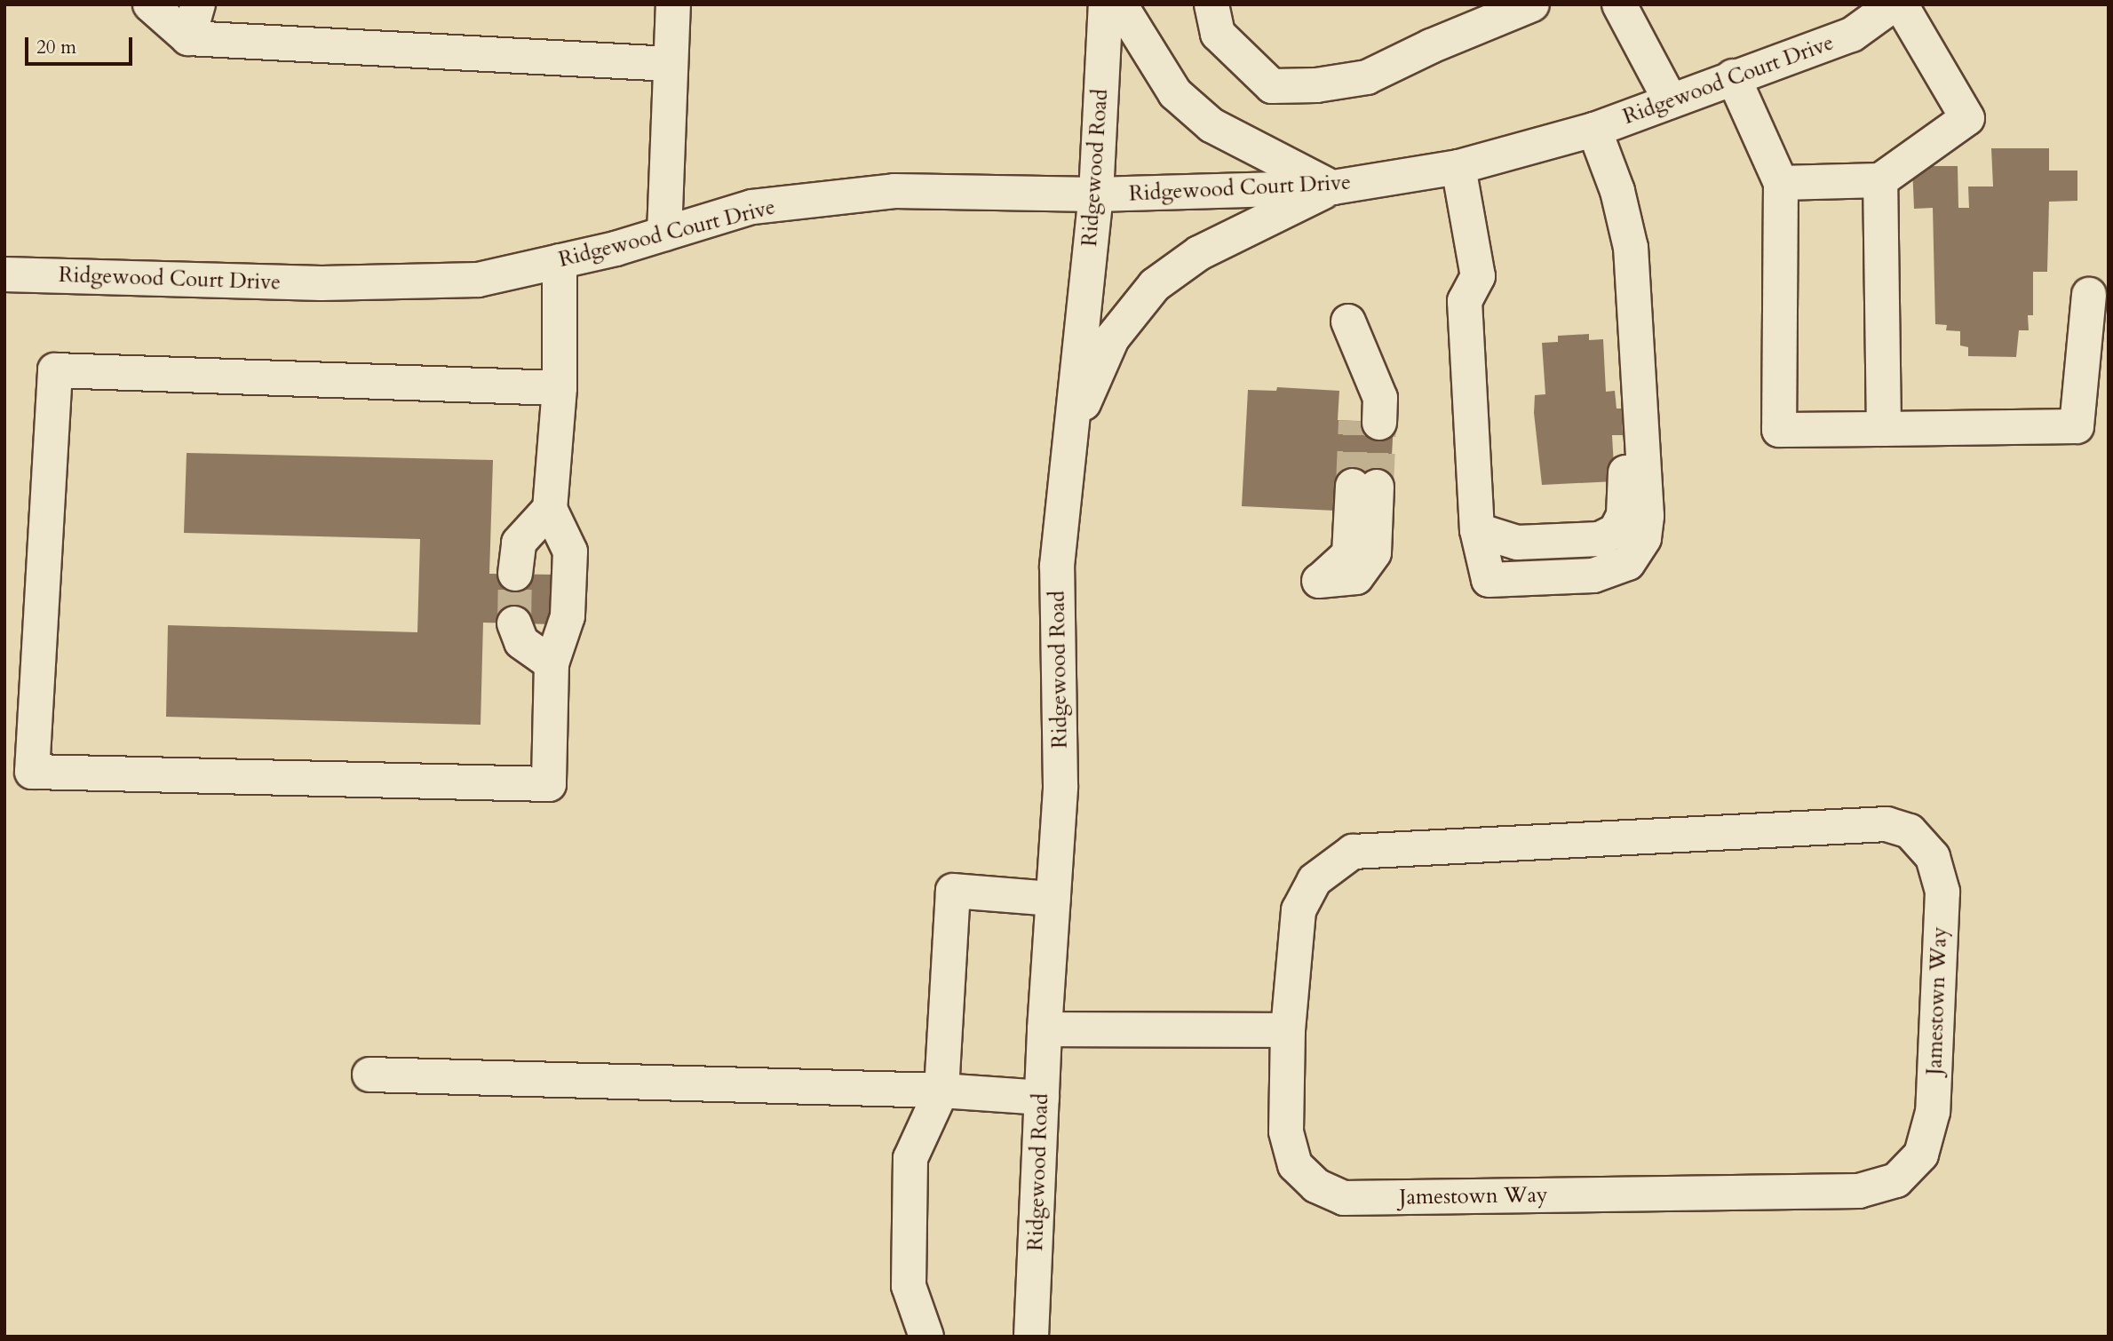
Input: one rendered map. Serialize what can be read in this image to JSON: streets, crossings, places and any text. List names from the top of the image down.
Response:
{
  "streets": {
    "street": ["Ridgewood Court Drive", "Ridgewood Road", "Jamestown Way"]
  },
  "crossings": [
    ["Ridgewood Court Drive", "Ridgewood Road"]
  ],
  "scale_bar": "20 m"
}
